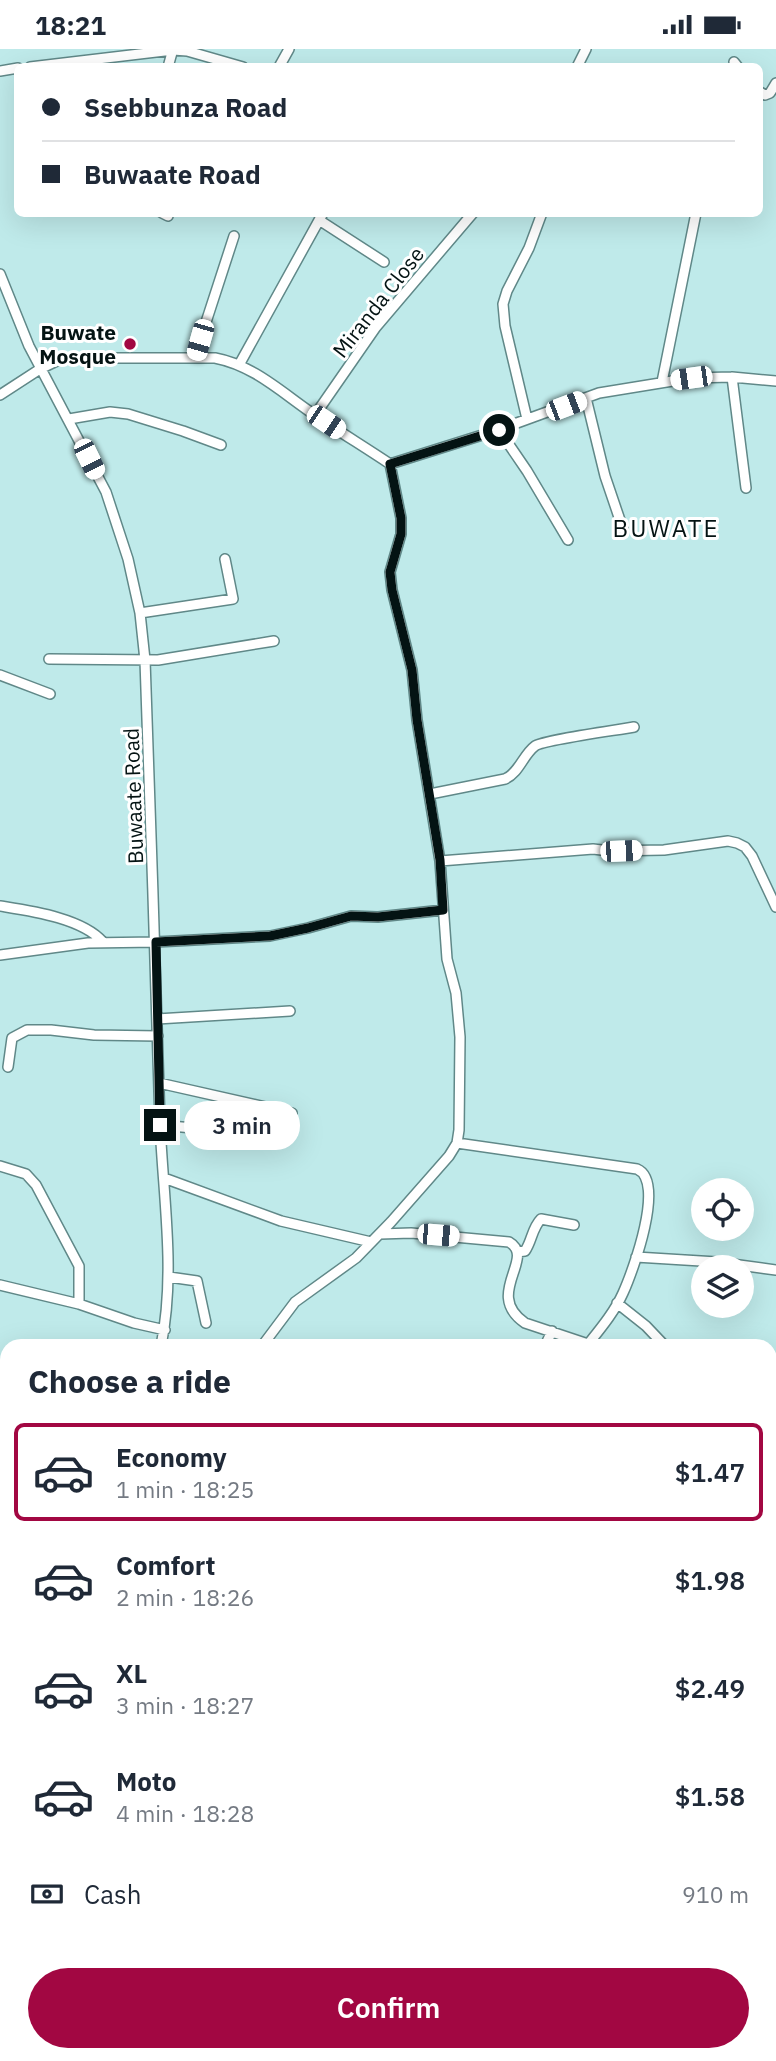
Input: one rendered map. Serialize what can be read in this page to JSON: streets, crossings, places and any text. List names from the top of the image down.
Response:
{
  "streets": {
    "street": ["Miranda Close", "Buwaate Road"]
  },
  "districts": ["BUWATE"],
  "places": ["Buwate Mosque"],
  "page": {
    "status": "18:21",
    "banner": ["Ssebbunza Road", "Buwaate Road"],
    "bubble": "3 min",
    "heading": "Choose a ride",
    "list": [
      {
        "name": "Economy",
        "note": "1 min · 18:25",
        "value": "$1.47"
      },
      {
        "name": "Comfort",
        "note": "2 min · 18:26",
        "value": "$1.98"
      },
      {
        "name": "XL",
        "note": "3 min · 18:27",
        "value": "$2.49"
      },
      {
        "name": "Moto",
        "note": "4 min · 18:28",
        "value": "$1.58"
      }
    ],
    "pay": ["Cash", "910 m"],
    "buttons": "Confirm"
  }
}
